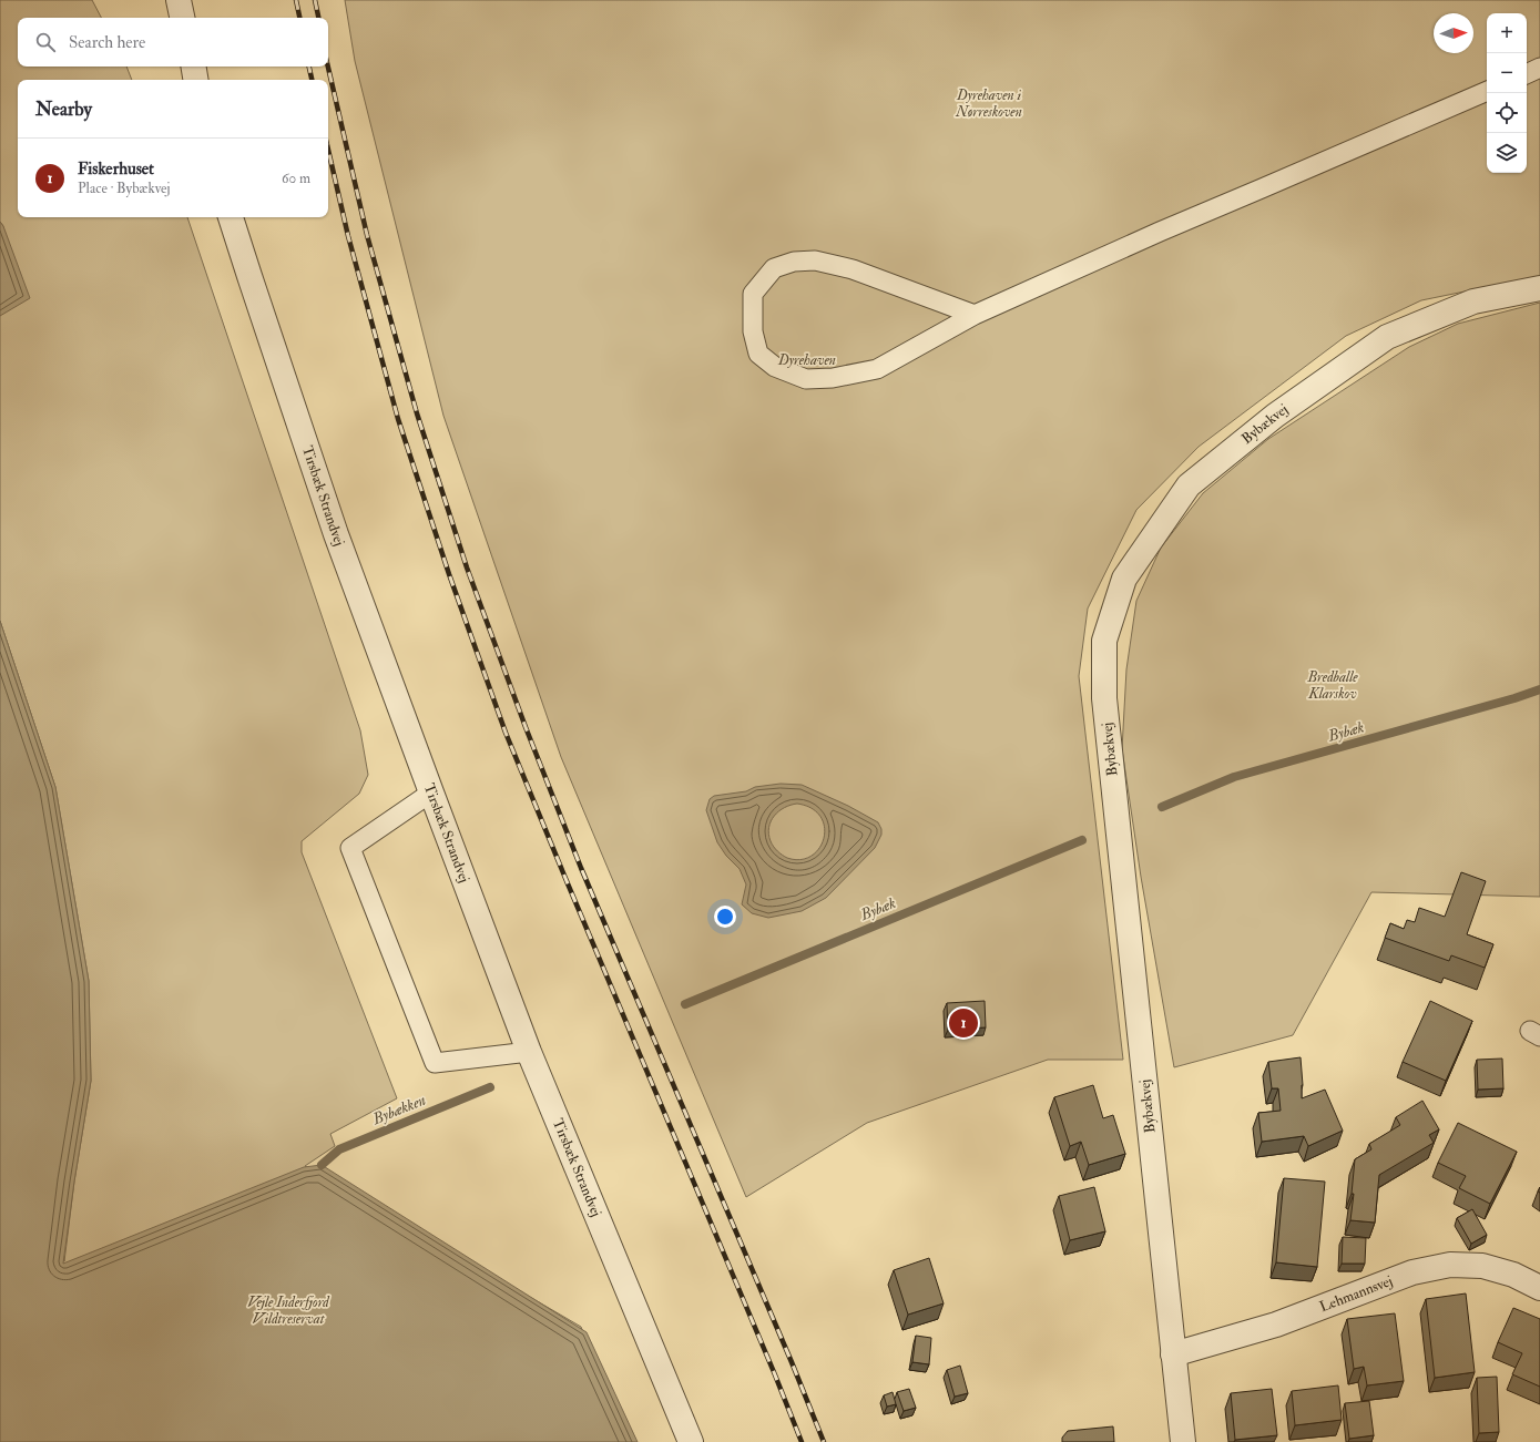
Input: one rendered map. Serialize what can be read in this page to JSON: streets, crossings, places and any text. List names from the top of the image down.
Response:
{
  "streets": {
    "street": ["Bybækvej", "Tirsbæk Strandvej", "Lehmannsvej"]
  },
  "crossings": [
    ["Bybækvej", "Lehmannsvej"]
  ],
  "water": ["Bybæk", "Bybækken"],
  "parks": [
    "Dyrehaven i Nørreskoven",
    "Dyrehaven",
    "Bredballe Klarskov",
    "Vejle Inderfjord Vildtreservat"
  ],
  "north": "right",
  "page": {
    "map_buttons": ["+", "−"],
    "search": "Search here",
    "heading": "Nearby",
    "list": [
      {
        "mark": "1",
        "name": "Fiskerhuset",
        "note": "Place · Bybækvej",
        "value": "60 m"
      }
    ],
    "pins": "1"
  }
}
